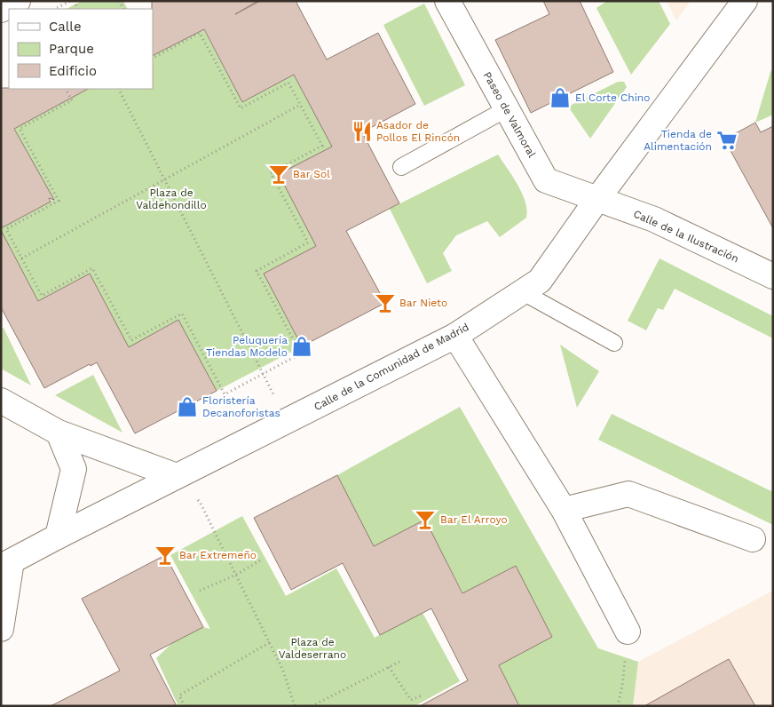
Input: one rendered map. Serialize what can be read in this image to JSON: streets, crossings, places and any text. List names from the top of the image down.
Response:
{
  "streets": {
    "street": ["Paseo de Valmoral", "Calle de la Ilustración", "Calle de la Comunidad de Madrid"]
  },
  "crossings": [
    ["Paseo de Valmoral", "Calle de la Ilustración"],
    ["Paseo de Valmoral", "Calle de la Comunidad de Madrid"],
    ["Calle de la Ilustración", "Calle de la Comunidad de Madrid"]
  ],
  "parks": ["Plaza de Valdehondillo", "Plaza de Valdeserrano"],
  "places": {
    "shop": ["El Corte Chino", "Peluquería Tiendas Modelo", "Floristería Decanoforistas"],
    "restaurant": ["Asador de Pollos El Rincón"],
    "supermarket": ["Tienda de Alimentación"],
    "bar": [
      "Bar Sol",
      "Bar Nieto",
      "Bar El Arroyo",
      "Bar Extremeño"
    ]
  },
  "legend": ["Calle", "Parque", "Edificio"]
}
